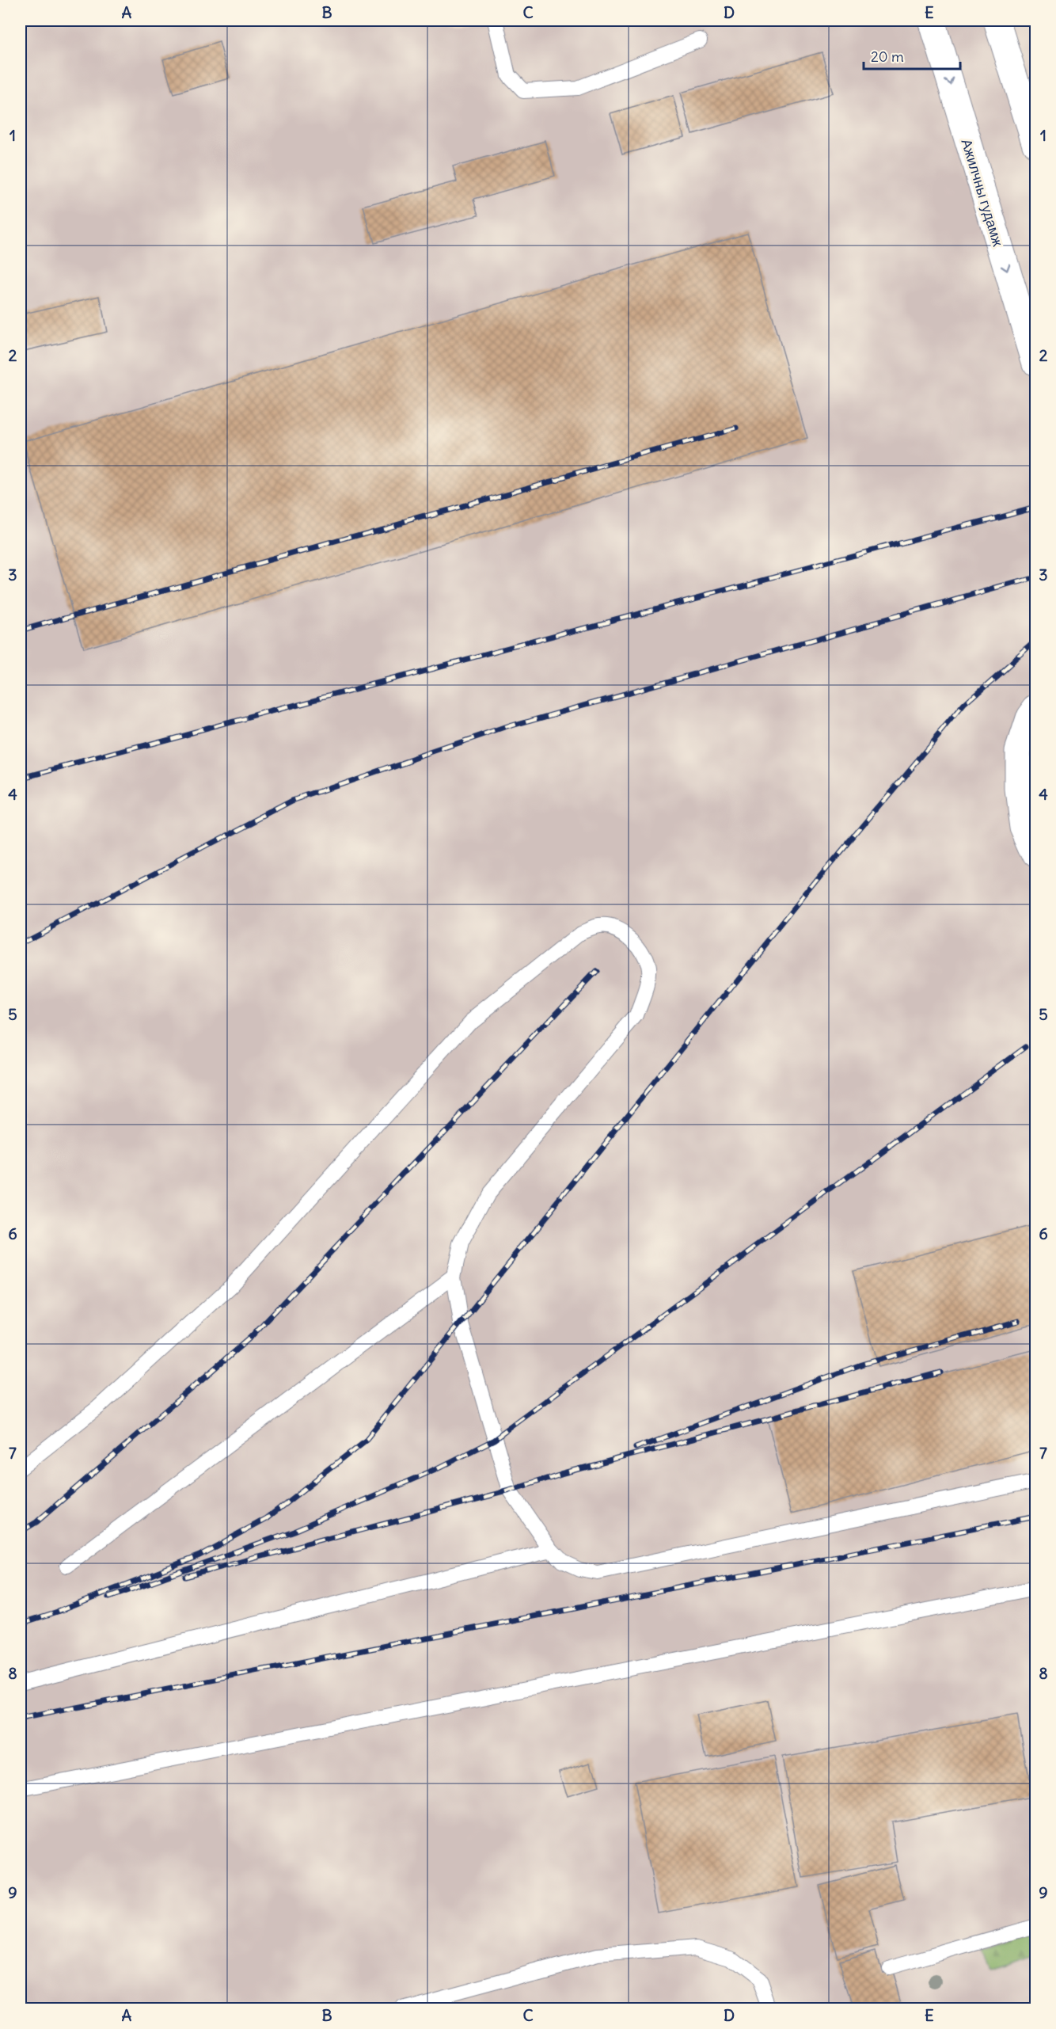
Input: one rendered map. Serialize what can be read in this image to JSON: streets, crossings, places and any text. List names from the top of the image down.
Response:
{
  "streets": {
    "main road": ["Ажилчны гудамж"]
  },
  "scale_bar": "20 m",
  "grid": {
    "columns": [
      "A",
      "B",
      "C",
      "D",
      "E"
    ],
    "rows": [
      "1",
      "2",
      "3",
      "4",
      "5",
      "6",
      "7",
      "8",
      "9"
    ]
  }
}
